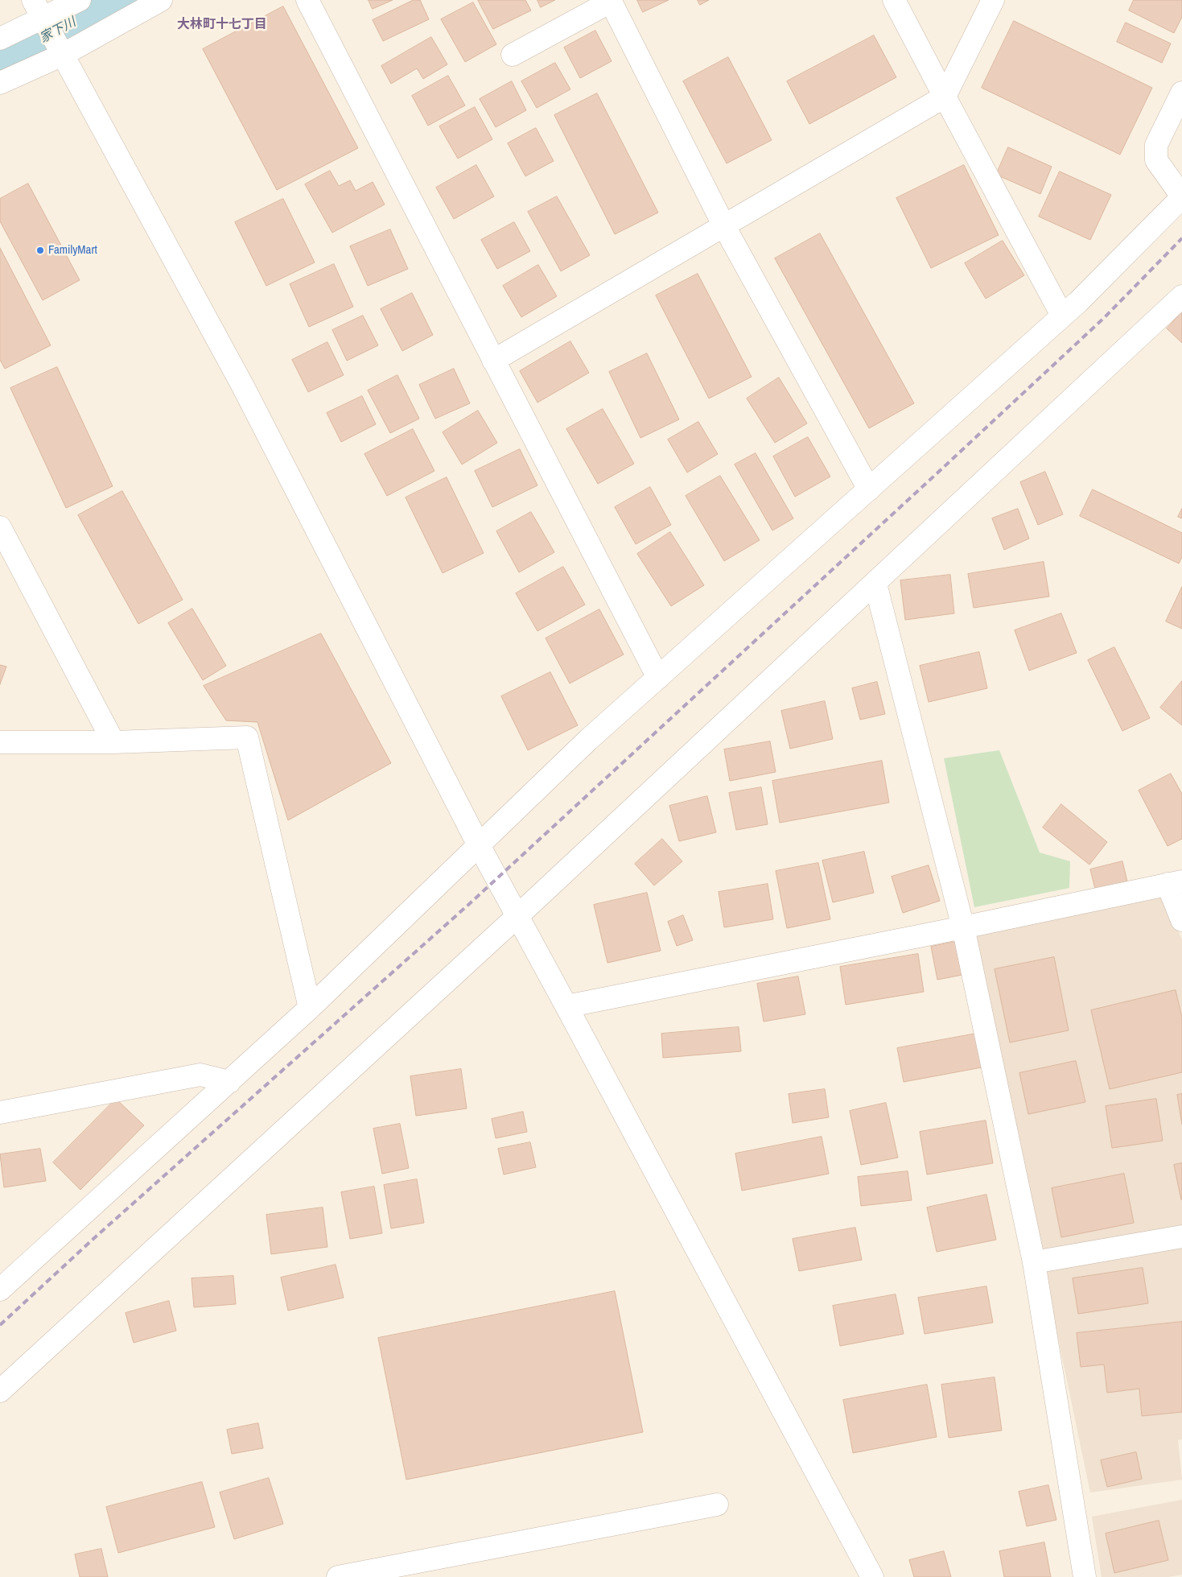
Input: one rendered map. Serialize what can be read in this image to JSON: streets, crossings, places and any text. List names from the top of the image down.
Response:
{
  "districts": ["大林町十七丁目"],
  "water": ["家下川"],
  "places": ["FamilyMart"]
}
